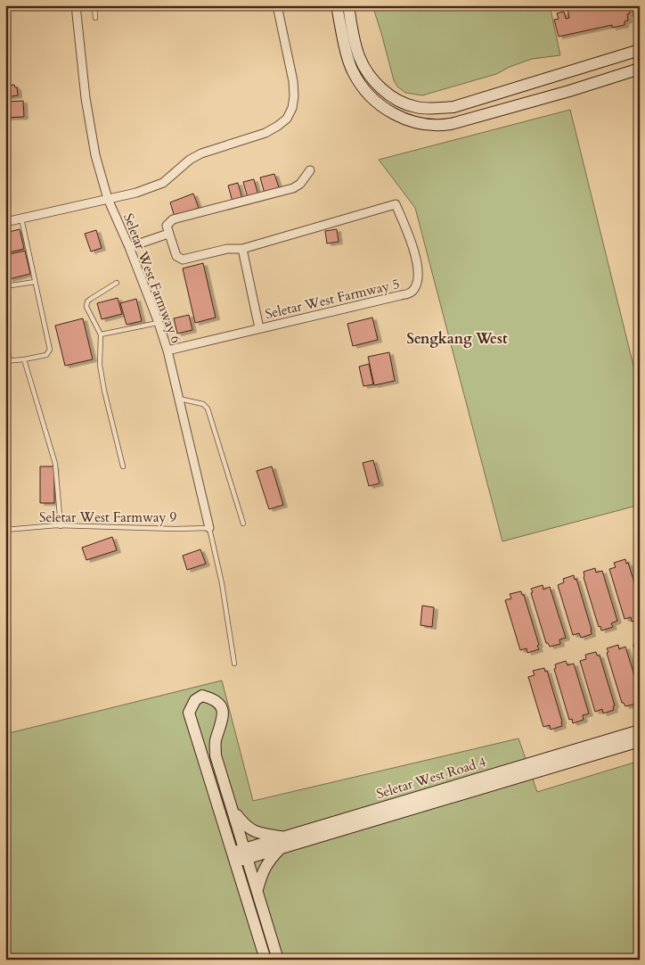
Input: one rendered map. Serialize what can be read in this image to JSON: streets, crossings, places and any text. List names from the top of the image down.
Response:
{
  "streets": {
    "main road": ["Seletar West Road 4"],
    "street": ["Seletar West Farmway 6", "Seletar West Farmway 5"],
    "lane": ["Seletar West Farmway 9"]
  },
  "crossings": [
    ["Seletar West Farmway 6", "Seletar West Farmway 5"],
    ["Seletar West Farmway 6", "Seletar West Farmway 9"]
  ],
  "districts": ["Sengkang West"]
}
